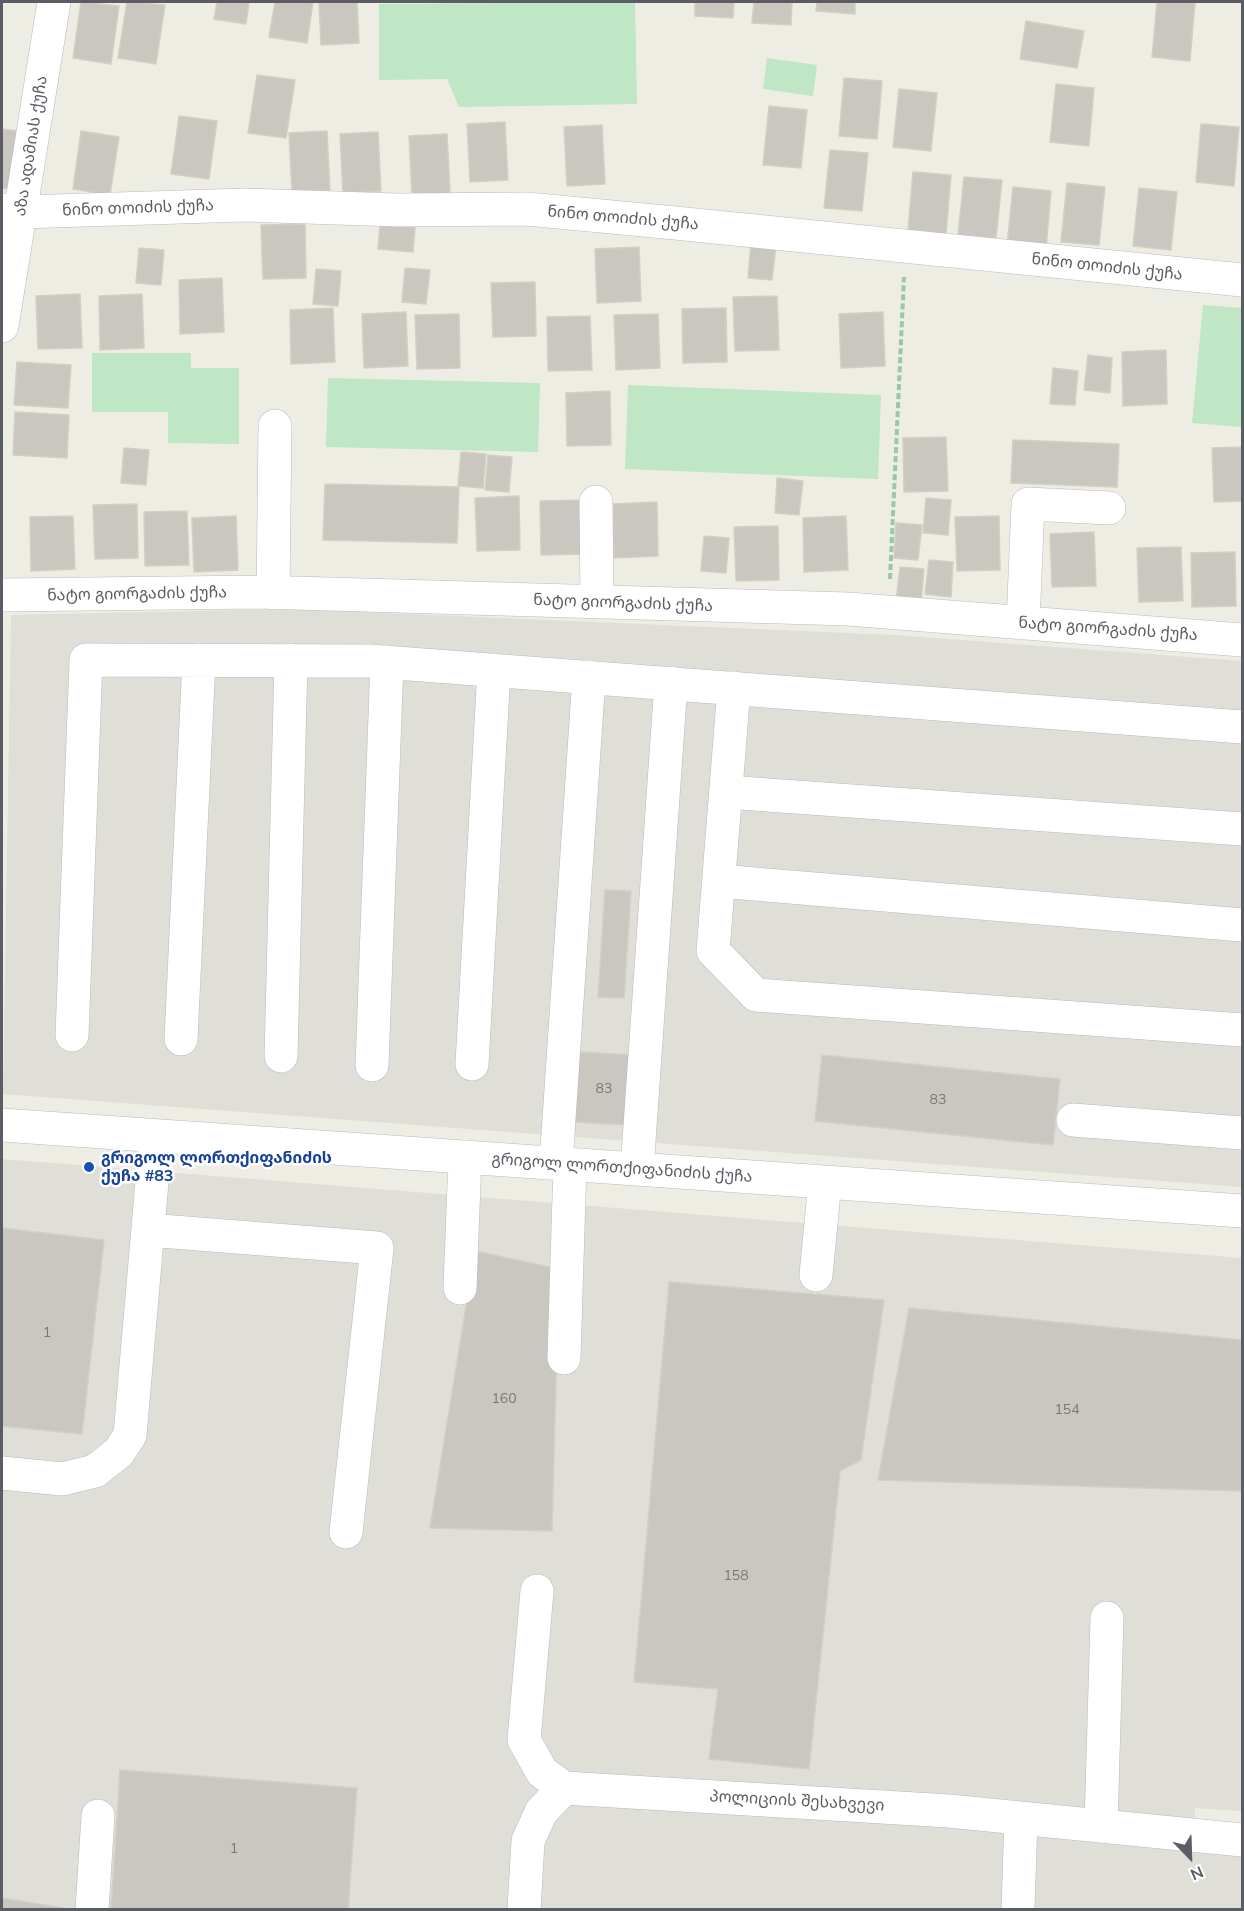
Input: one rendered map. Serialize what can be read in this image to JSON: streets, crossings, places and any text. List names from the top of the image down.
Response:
{
  "streets": {
    "street": [
      "აზა ადამიას ქუჩა",
      "ნინო თოიძის ქუჩა",
      "ნატო გიორგაძის ქუჩა",
      "გრიგოლ ლორთქიფანიძის ქუჩა",
      "პოლიციის შესახვევი"
    ]
  },
  "crossings": [
    ["აზა ადამიას ქუჩა", "ნინო თოიძის ქუჩა"]
  ],
  "places": ["გრიგოლ ლორთქიფანიძის ქუჩა #83"],
  "house_numbers": [
    "83",
    "83",
    "1",
    "160",
    "154",
    "158",
    "1"
  ],
  "north": "bottom right"
}
